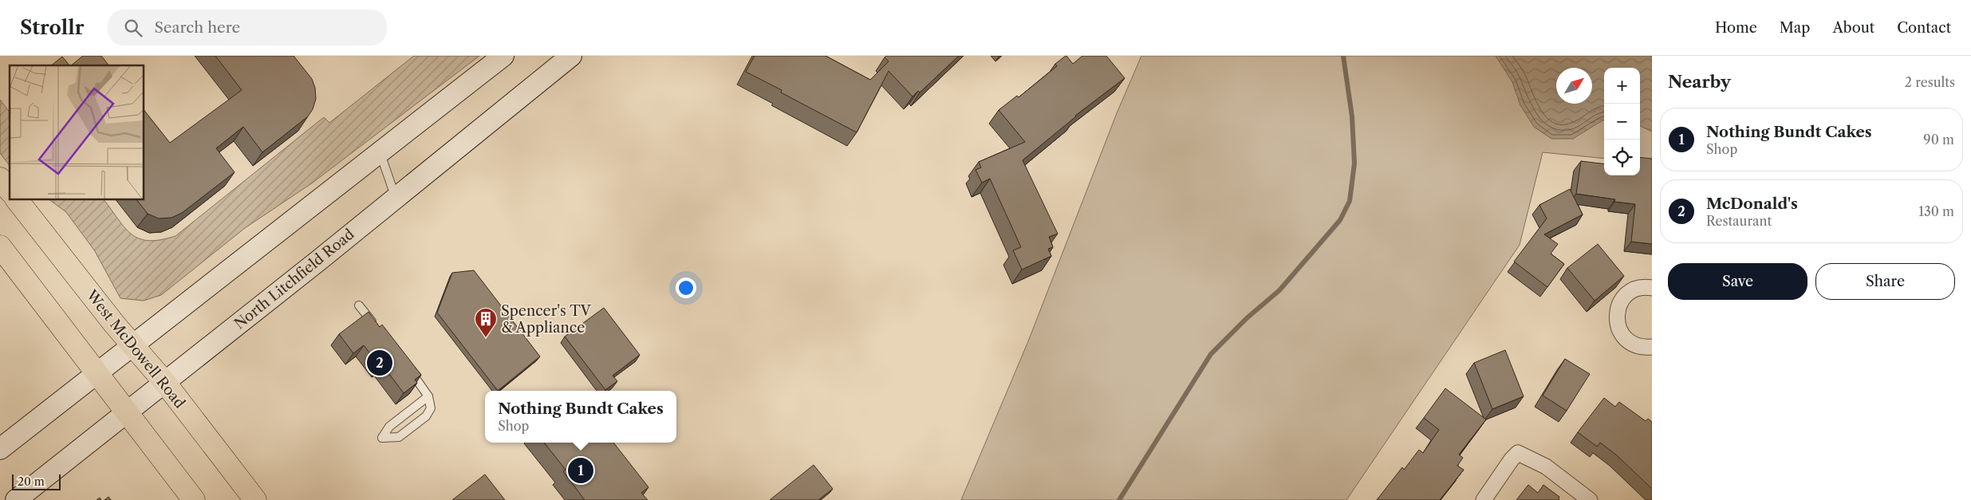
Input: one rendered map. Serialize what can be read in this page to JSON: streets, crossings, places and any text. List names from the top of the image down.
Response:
{
  "streets": {
    "main road": ["North Litchfield Road", "West McDowell Road"]
  },
  "crossings": [
    ["North Litchfield Road", "West McDowell Road"]
  ],
  "places": {
    "building": ["Spencer's TV & Appliance"]
  },
  "scale_bar": "20 m",
  "north": "top right",
  "page": {
    "header": "Strollr",
    "search": "Search here",
    "nav": [
      "Home",
      "Map",
      "About",
      "Contact"
    ],
    "heading": ["Nearby", "2 results"],
    "map_buttons": ["+", "−"],
    "list": [
      {
        "mark": "1",
        "name": "Nothing Bundt Cakes",
        "note": "Shop",
        "value": "90 m"
      },
      {
        "mark": "2",
        "name": "McDonald's",
        "note": "Restaurant",
        "value": "130 m"
      }
    ],
    "buttons": ["Save", "Share"],
    "pins": ["2", "1"],
    "popup": ["Nothing Bundt Cakes", "Shop"],
    "scale": "20 m"
  }
}
